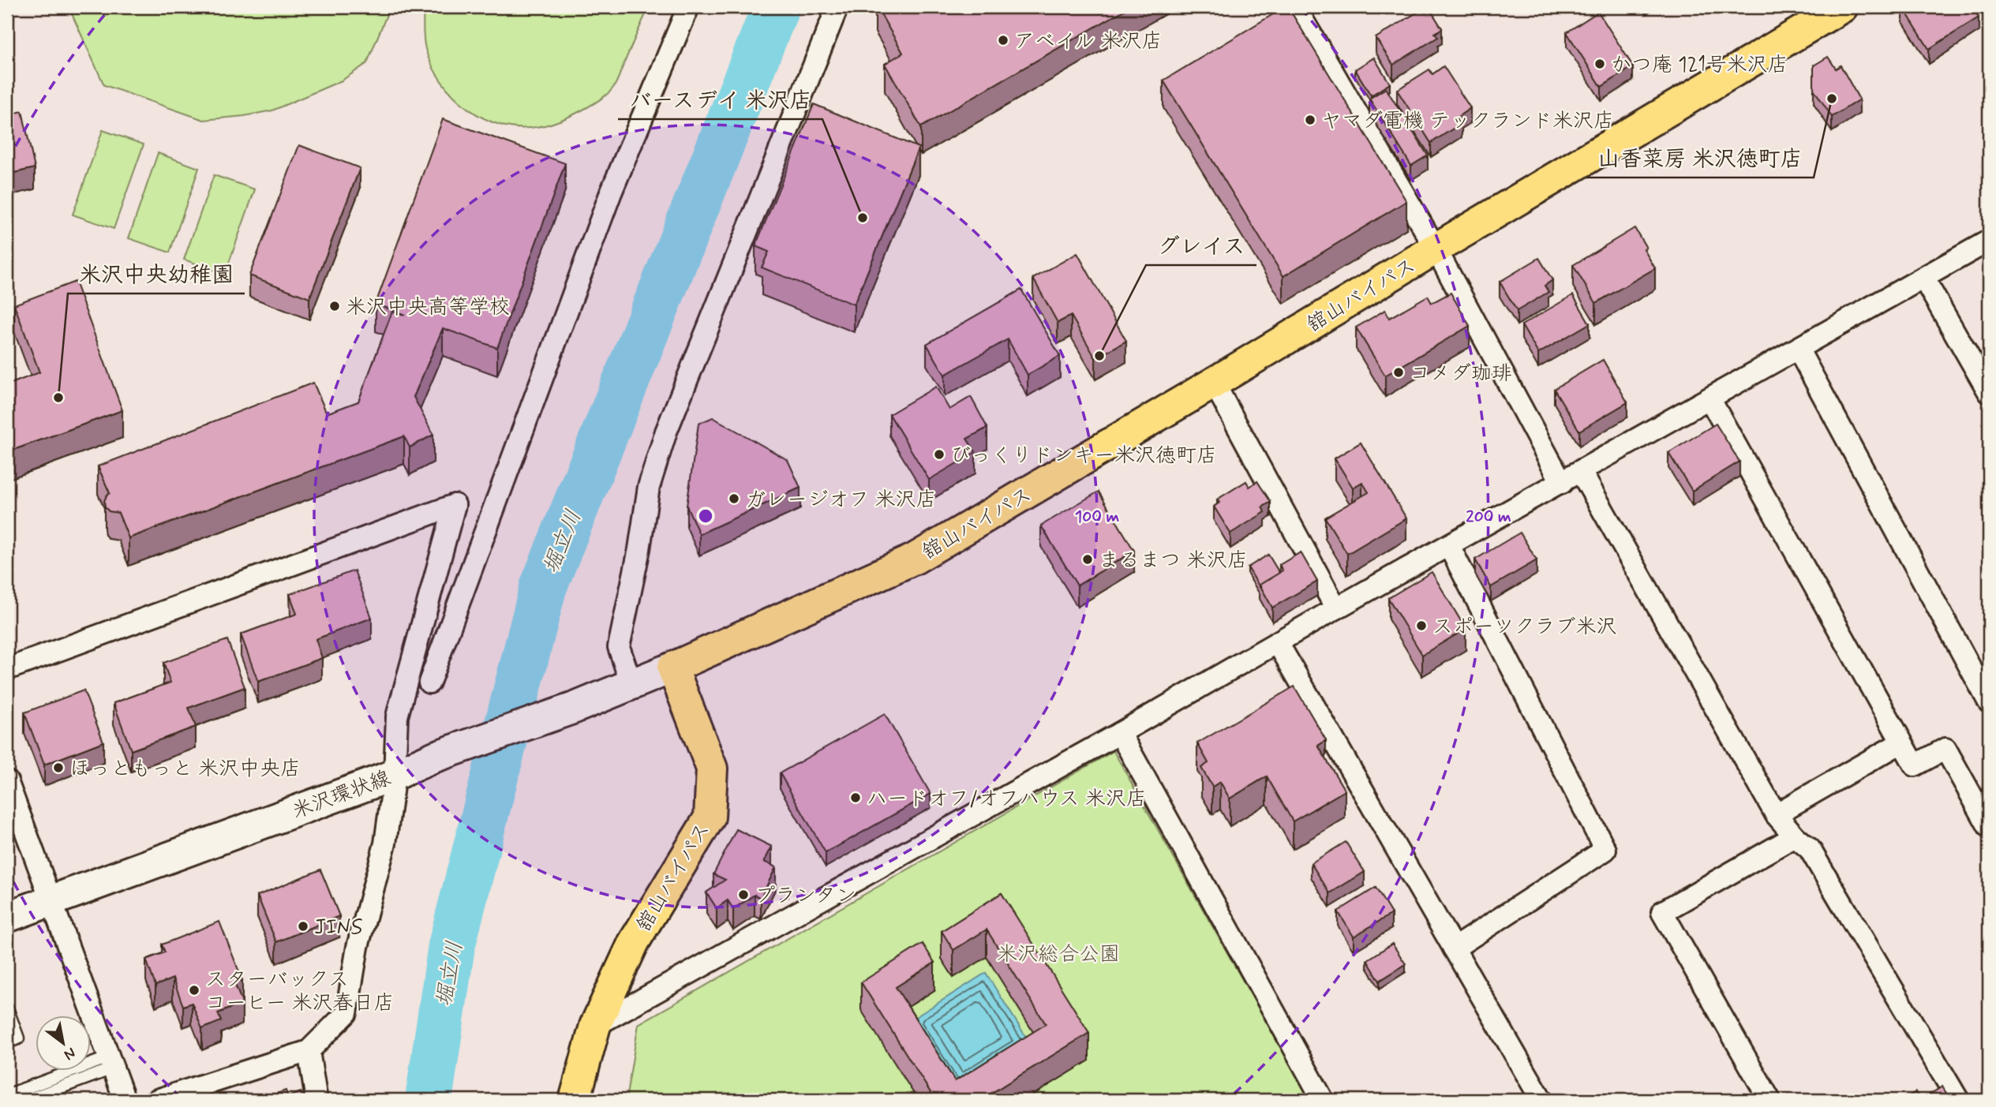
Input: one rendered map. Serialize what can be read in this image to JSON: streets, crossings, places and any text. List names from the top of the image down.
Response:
{
  "streets": {
    "highway": ["舘山バイパス"],
    "main road": ["米沢環状線"]
  },
  "crossings": [
    ["舘山バイパス", "米沢環状線"]
  ],
  "water": ["堀立川"],
  "parks": ["米沢総合公園"],
  "places": [
    "アベイル 米沢店",
    "かつ庵 121号米沢店",
    "山香菜房 米沢徳町店",
    "ヤマダ電機 テックランド米沢店",
    "バースデイ 米沢店",
    "米沢中央高等学校",
    "グレイス",
    "コメダ珈琲",
    "米沢中央幼稚園",
    "びっくりドンキー米沢徳町店",
    "ガレージオフ 米沢店",
    "まるまつ 米沢店",
    "スポーツクラブ米沢",
    "ほっともっと 米沢中央店",
    "ハードオフ/オフハウス 米沢店",
    "プランタン",
    "JINS",
    "スターバックス コーヒー 米沢春日店"
  ],
  "north": "bottom right",
  "rings": ["100 m", "200 m"]
}
